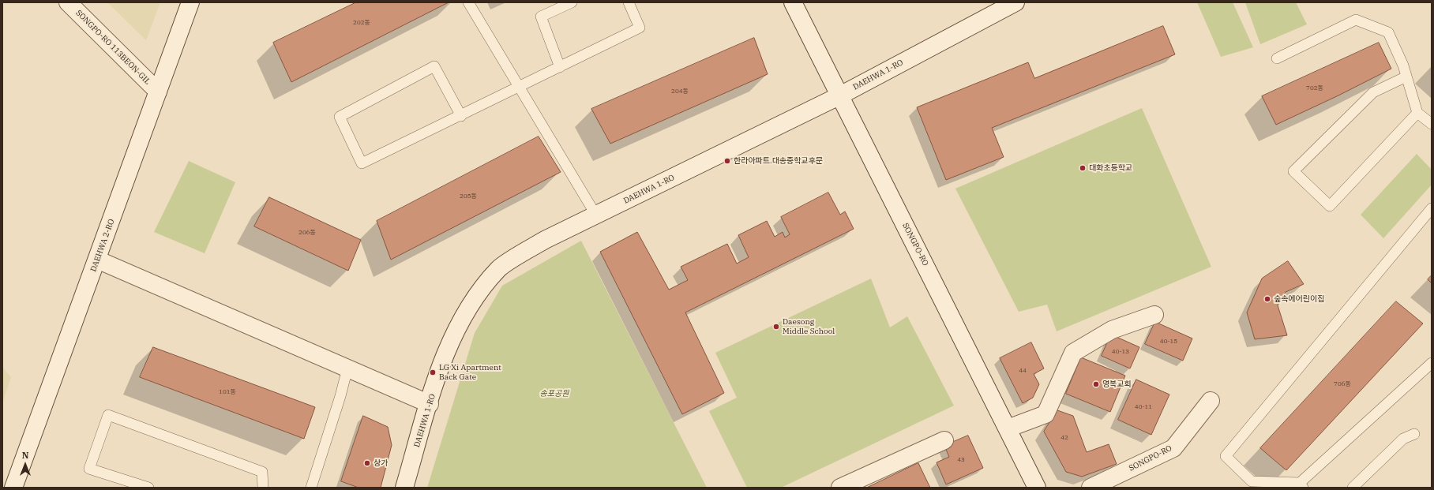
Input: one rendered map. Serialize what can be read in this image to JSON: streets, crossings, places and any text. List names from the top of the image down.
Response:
{
  "streets": {
    "street": [
      "SONGPO-RO 113BEON-GIL",
      "DAEHWA 1-RO",
      "SONGPO-RO",
      "DAEHWA 2-RO"
    ]
  },
  "crossings": [
    ["SONGPO-RO 113BEON-GIL", "DAEHWA 2-RO"],
    ["DAEHWA 1-RO", "SONGPO-RO"]
  ],
  "parks": ["송포공원"],
  "places": [
    "한라아파트.대송중학교후문",
    "대화초등학교",
    "숲속에어린이집",
    "Daesong Middle School",
    "LG Xi Apartment Back Gate",
    "영복교회",
    "상가"
  ],
  "house_numbers": [
    "202동",
    "702동",
    "204동",
    "205동",
    "206동",
    "40-15",
    "40-13",
    "44",
    "706동",
    "101동",
    "40-11",
    "42",
    "43"
  ],
  "north": "top"
}
